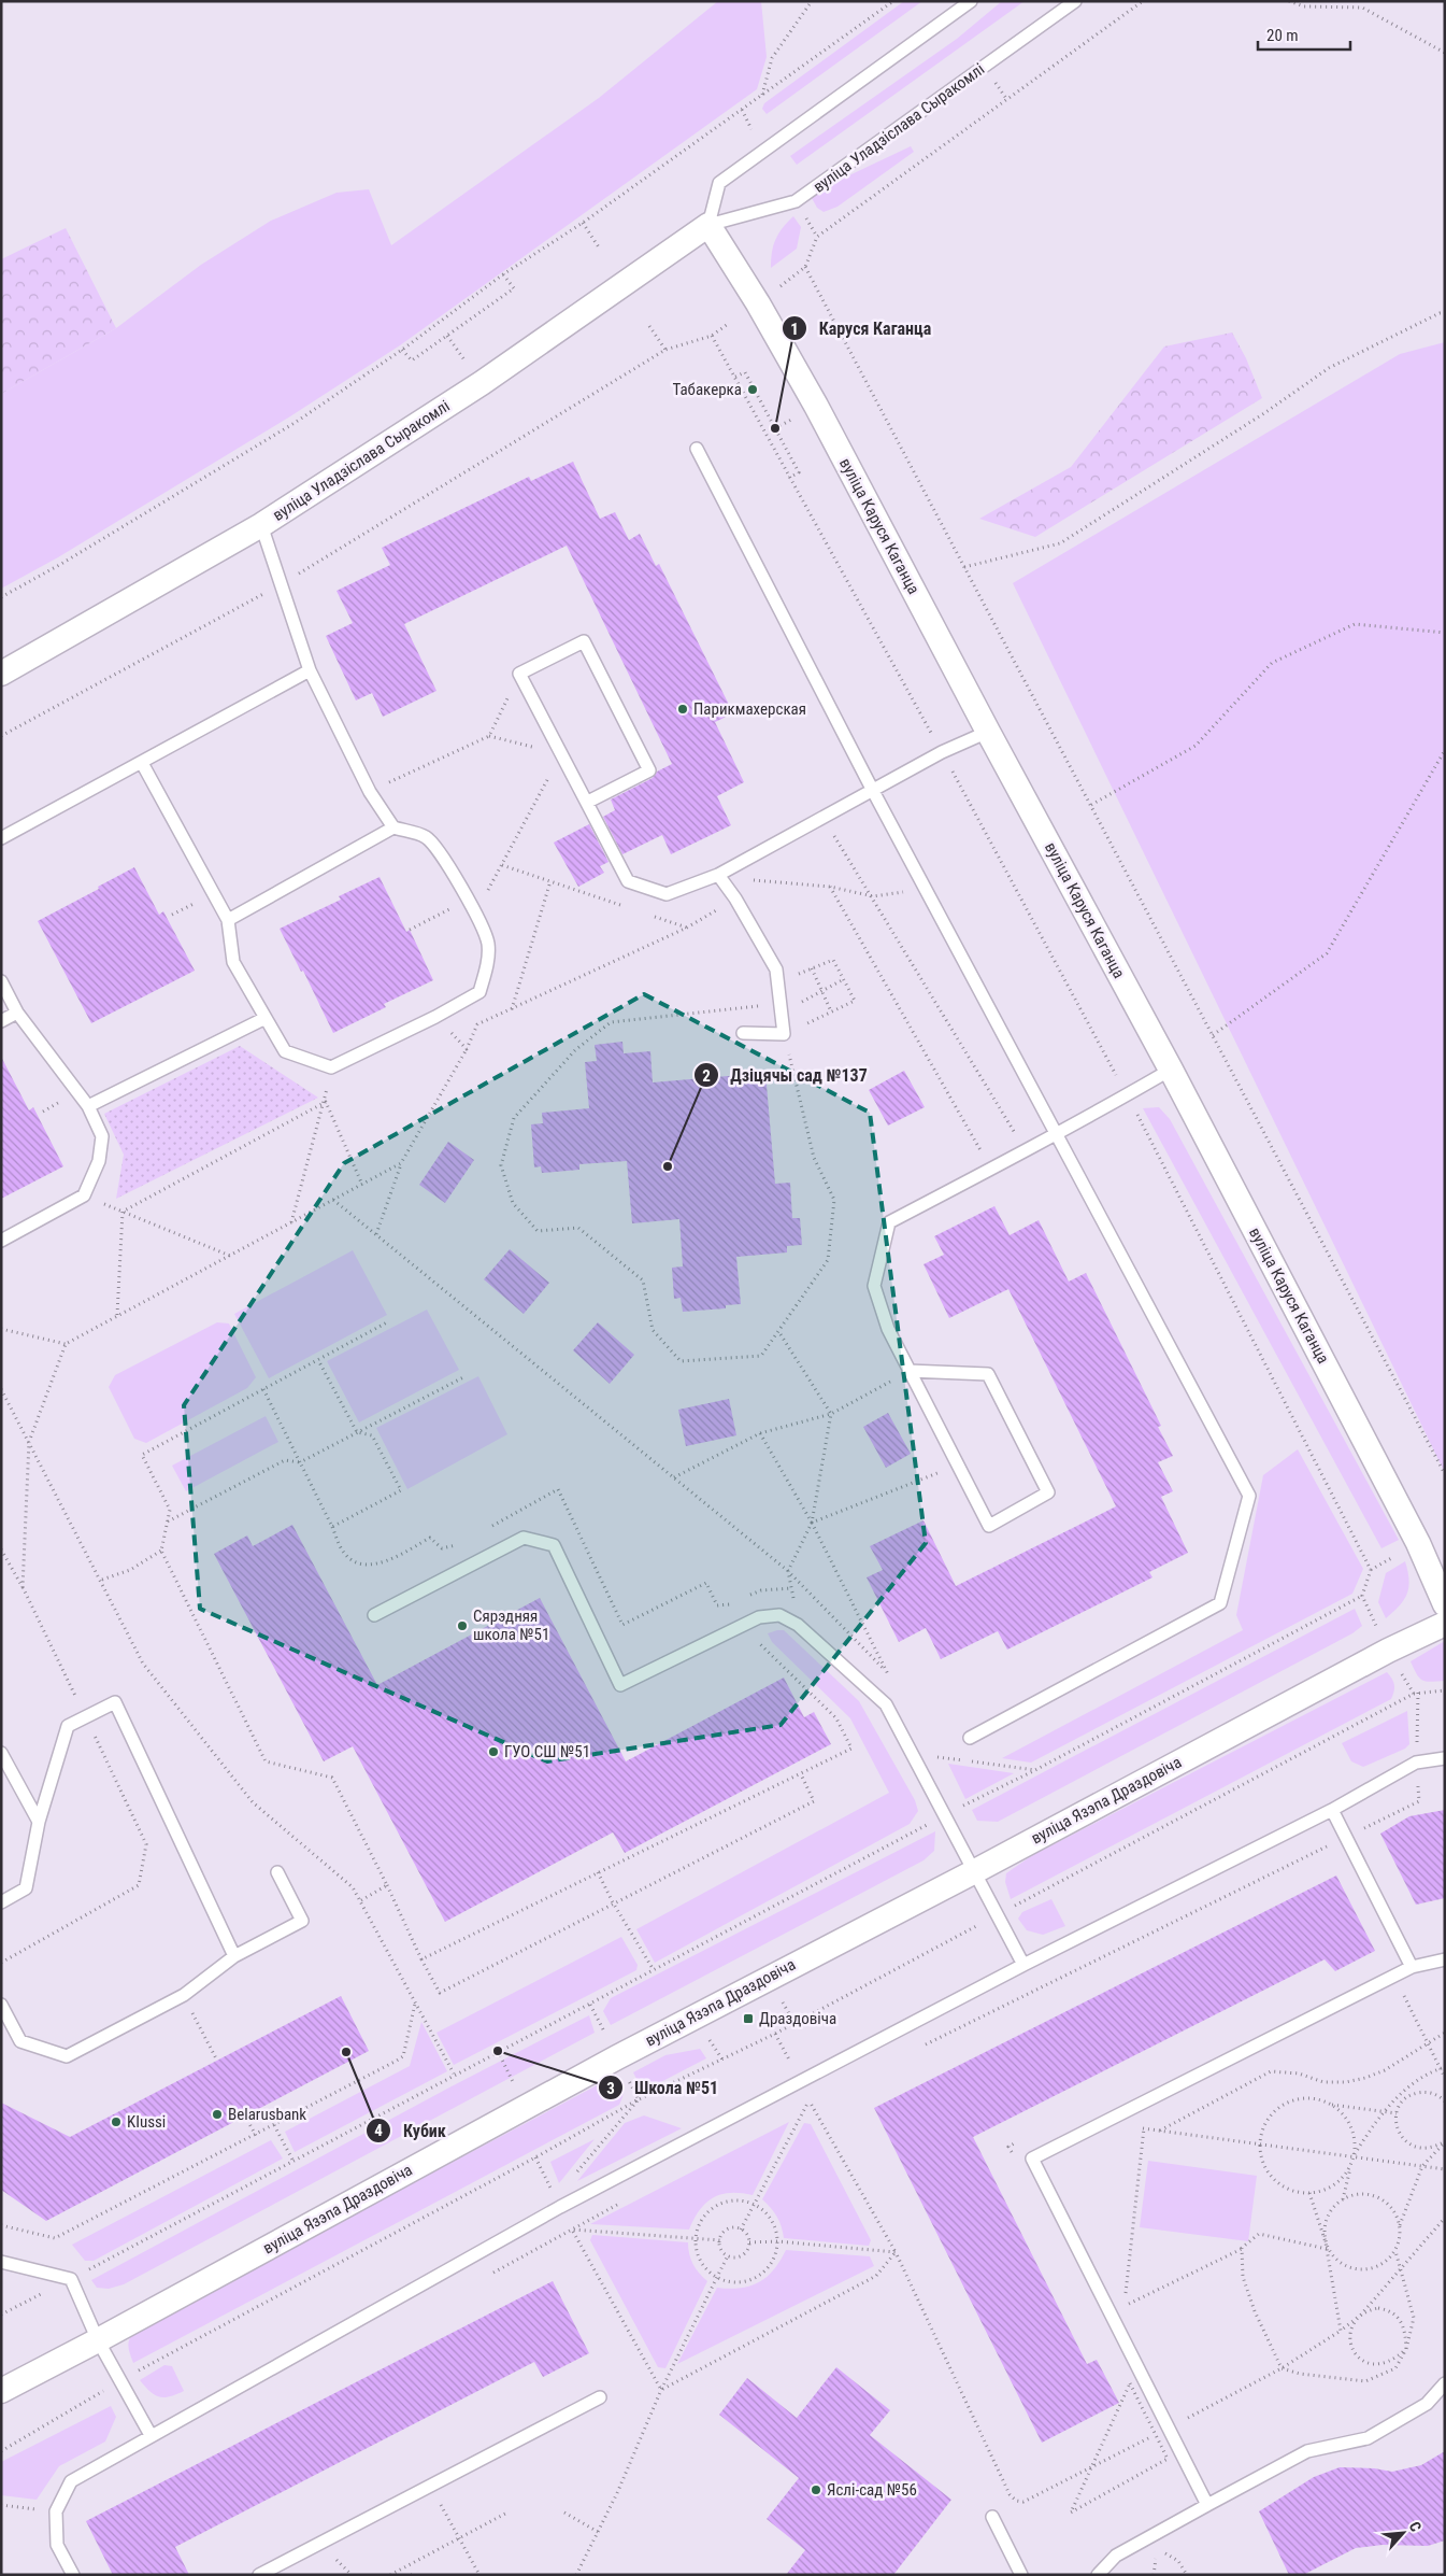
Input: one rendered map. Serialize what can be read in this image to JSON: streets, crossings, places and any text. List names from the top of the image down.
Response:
{
  "streets": {
    "street": ["вуліца Уладзіслава Сыракомлі", "вуліца Каруся Каганца", "вуліца Язэпа Драздовіча"]
  },
  "crossings": [
    ["вуліца Уладзіслава Сыракомлі", "вуліца Каруся Каганца"]
  ],
  "places": {
    "other": [
      "Табакерка",
      "Каруся Каганца",
      "Парикмахерская",
      "Дзіцячы сад №137",
      "Сярэдняя школа №51",
      "ГУО СШ №51",
      "Школа №51",
      "Кубик",
      "Belarusbank",
      "KIussi",
      "Яслі-сад №56"
    ],
    "transit": ["Драздовіча"]
  },
  "scale_bar": "20 m",
  "north": "top right"
}
